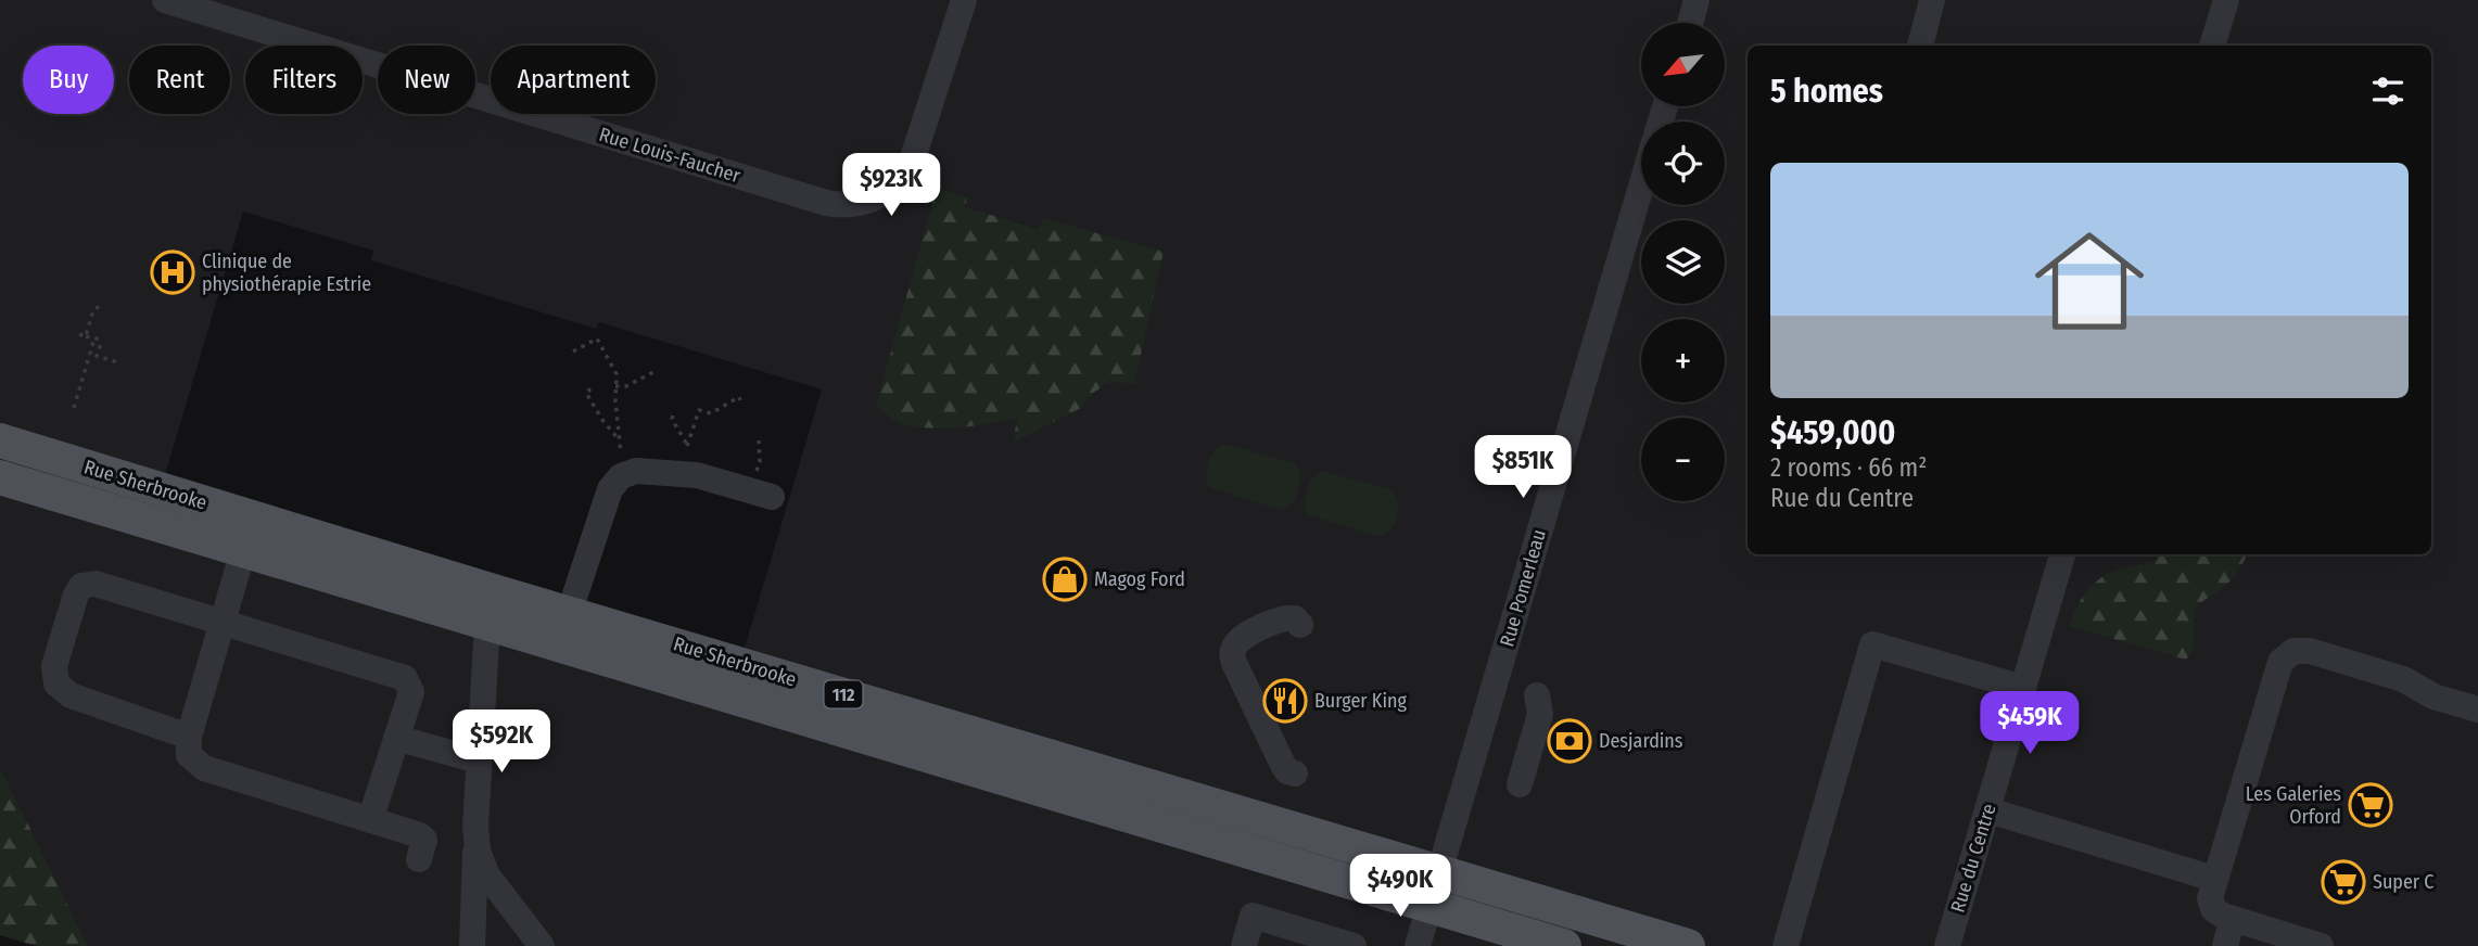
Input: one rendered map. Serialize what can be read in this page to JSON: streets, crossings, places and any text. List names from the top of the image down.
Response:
{
  "streets": {
    "main road": ["Rue Sherbrooke", "112"],
    "street": ["Rue Louis-Faucher", "Rue Pomerleau", "Rue du Centre"]
  },
  "crossings": [
    ["Rue Sherbrooke", "Rue Pomerleau"]
  ],
  "places": {
    "hospital": ["Clinique de physiothérapie Estrie"],
    "shop": ["Magog Ford"],
    "restaurant": ["Burger King"],
    "bank": ["Desjardins"],
    "supermarket": ["Les Galeries Orford", "Super C"]
  },
  "north": "bottom left",
  "page": {
    "map_buttons": ["+", "−"],
    "chip": [
      "Buy",
      "Rent",
      "Filters",
      "New",
      "Apartment"
    ],
    "heading": "5 homes",
    "list": [
      {
        "name": "$459,000",
        "note": "2 rooms · 66 m² · Rue du Centre"
      }
    ],
    "price": [
      "$923K",
      "$851K",
      "$459K",
      "$592K",
      "$490K"
    ]
  }
}
